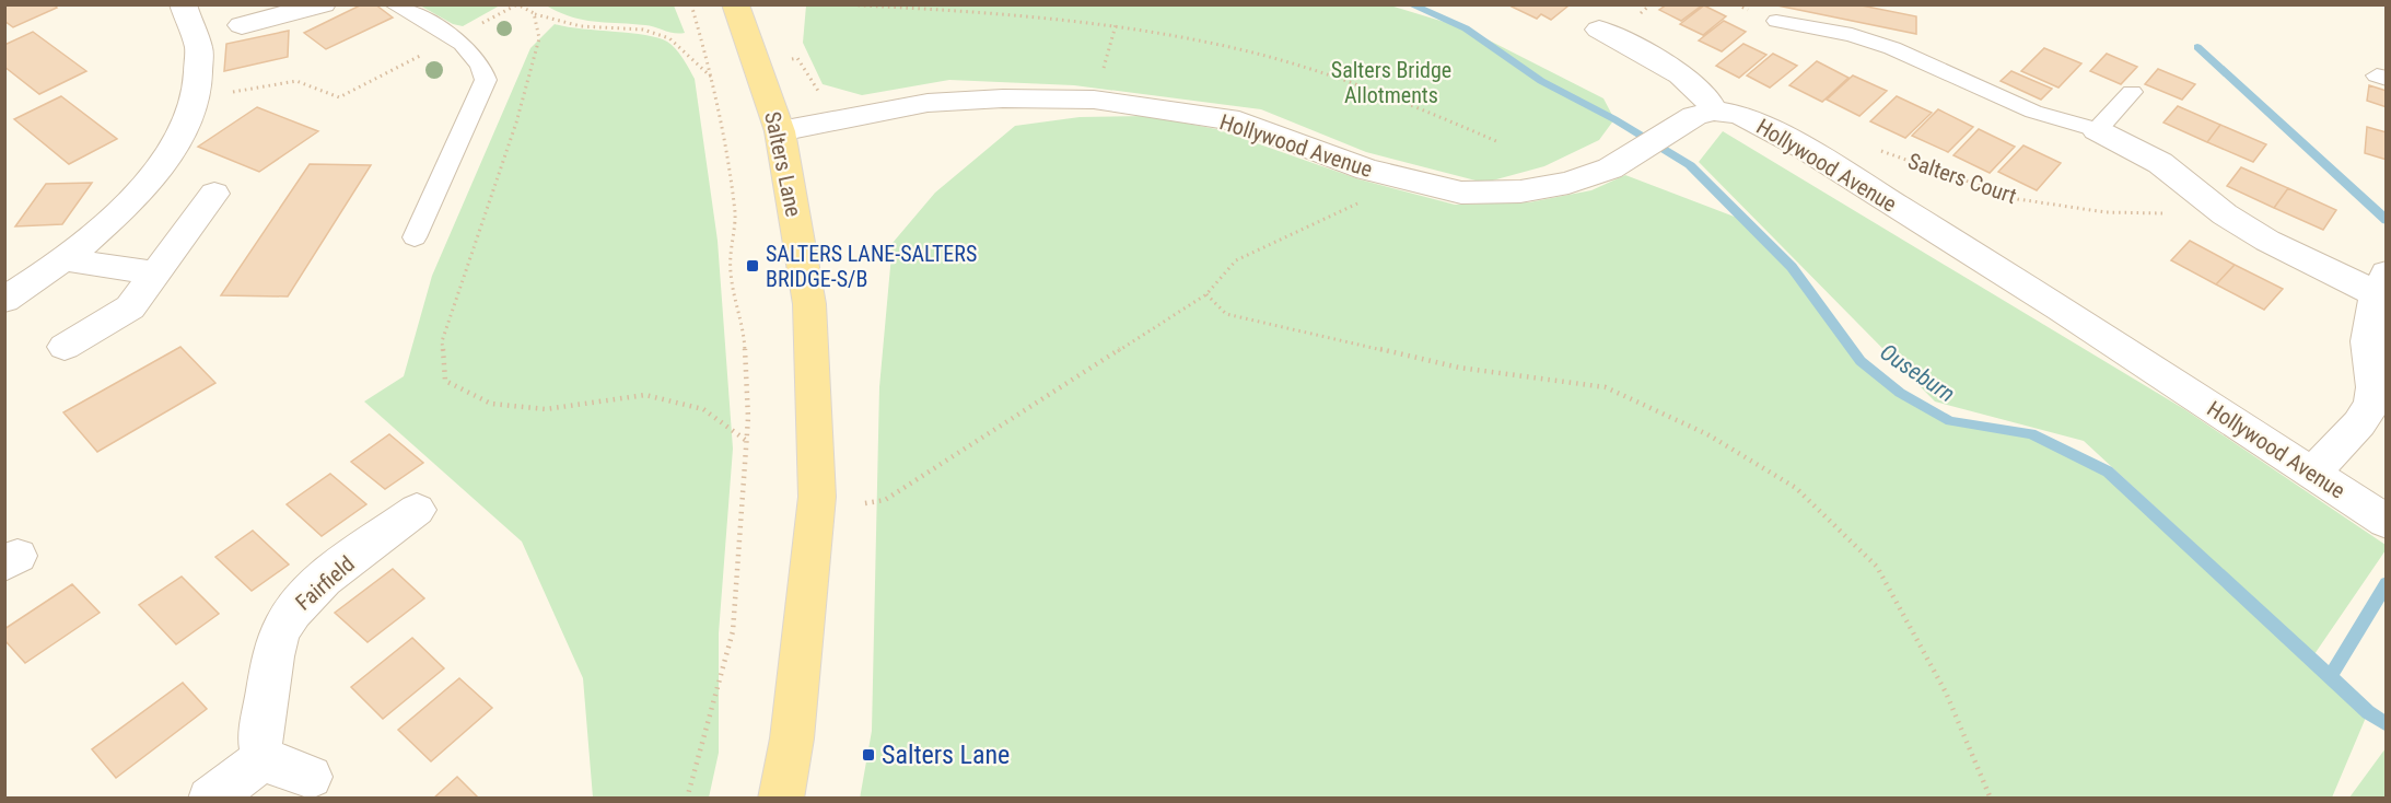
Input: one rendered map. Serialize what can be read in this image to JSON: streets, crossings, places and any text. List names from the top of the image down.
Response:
{
  "streets": {
    "main road": ["Salters Lane"],
    "street": ["Hollywood Avenue", "Fairfield"],
    "path": ["Salters Court"]
  },
  "crossings": [
    ["Hollywood Avenue", "Salters Lane"]
  ],
  "water": ["Ouseburn"],
  "parks": ["Salters Bridge Allotments"],
  "places": {
    "transit": ["SALTERS LANE-SALTERS BRIDGE-S/B", "Salters Lane"]
  }
}
